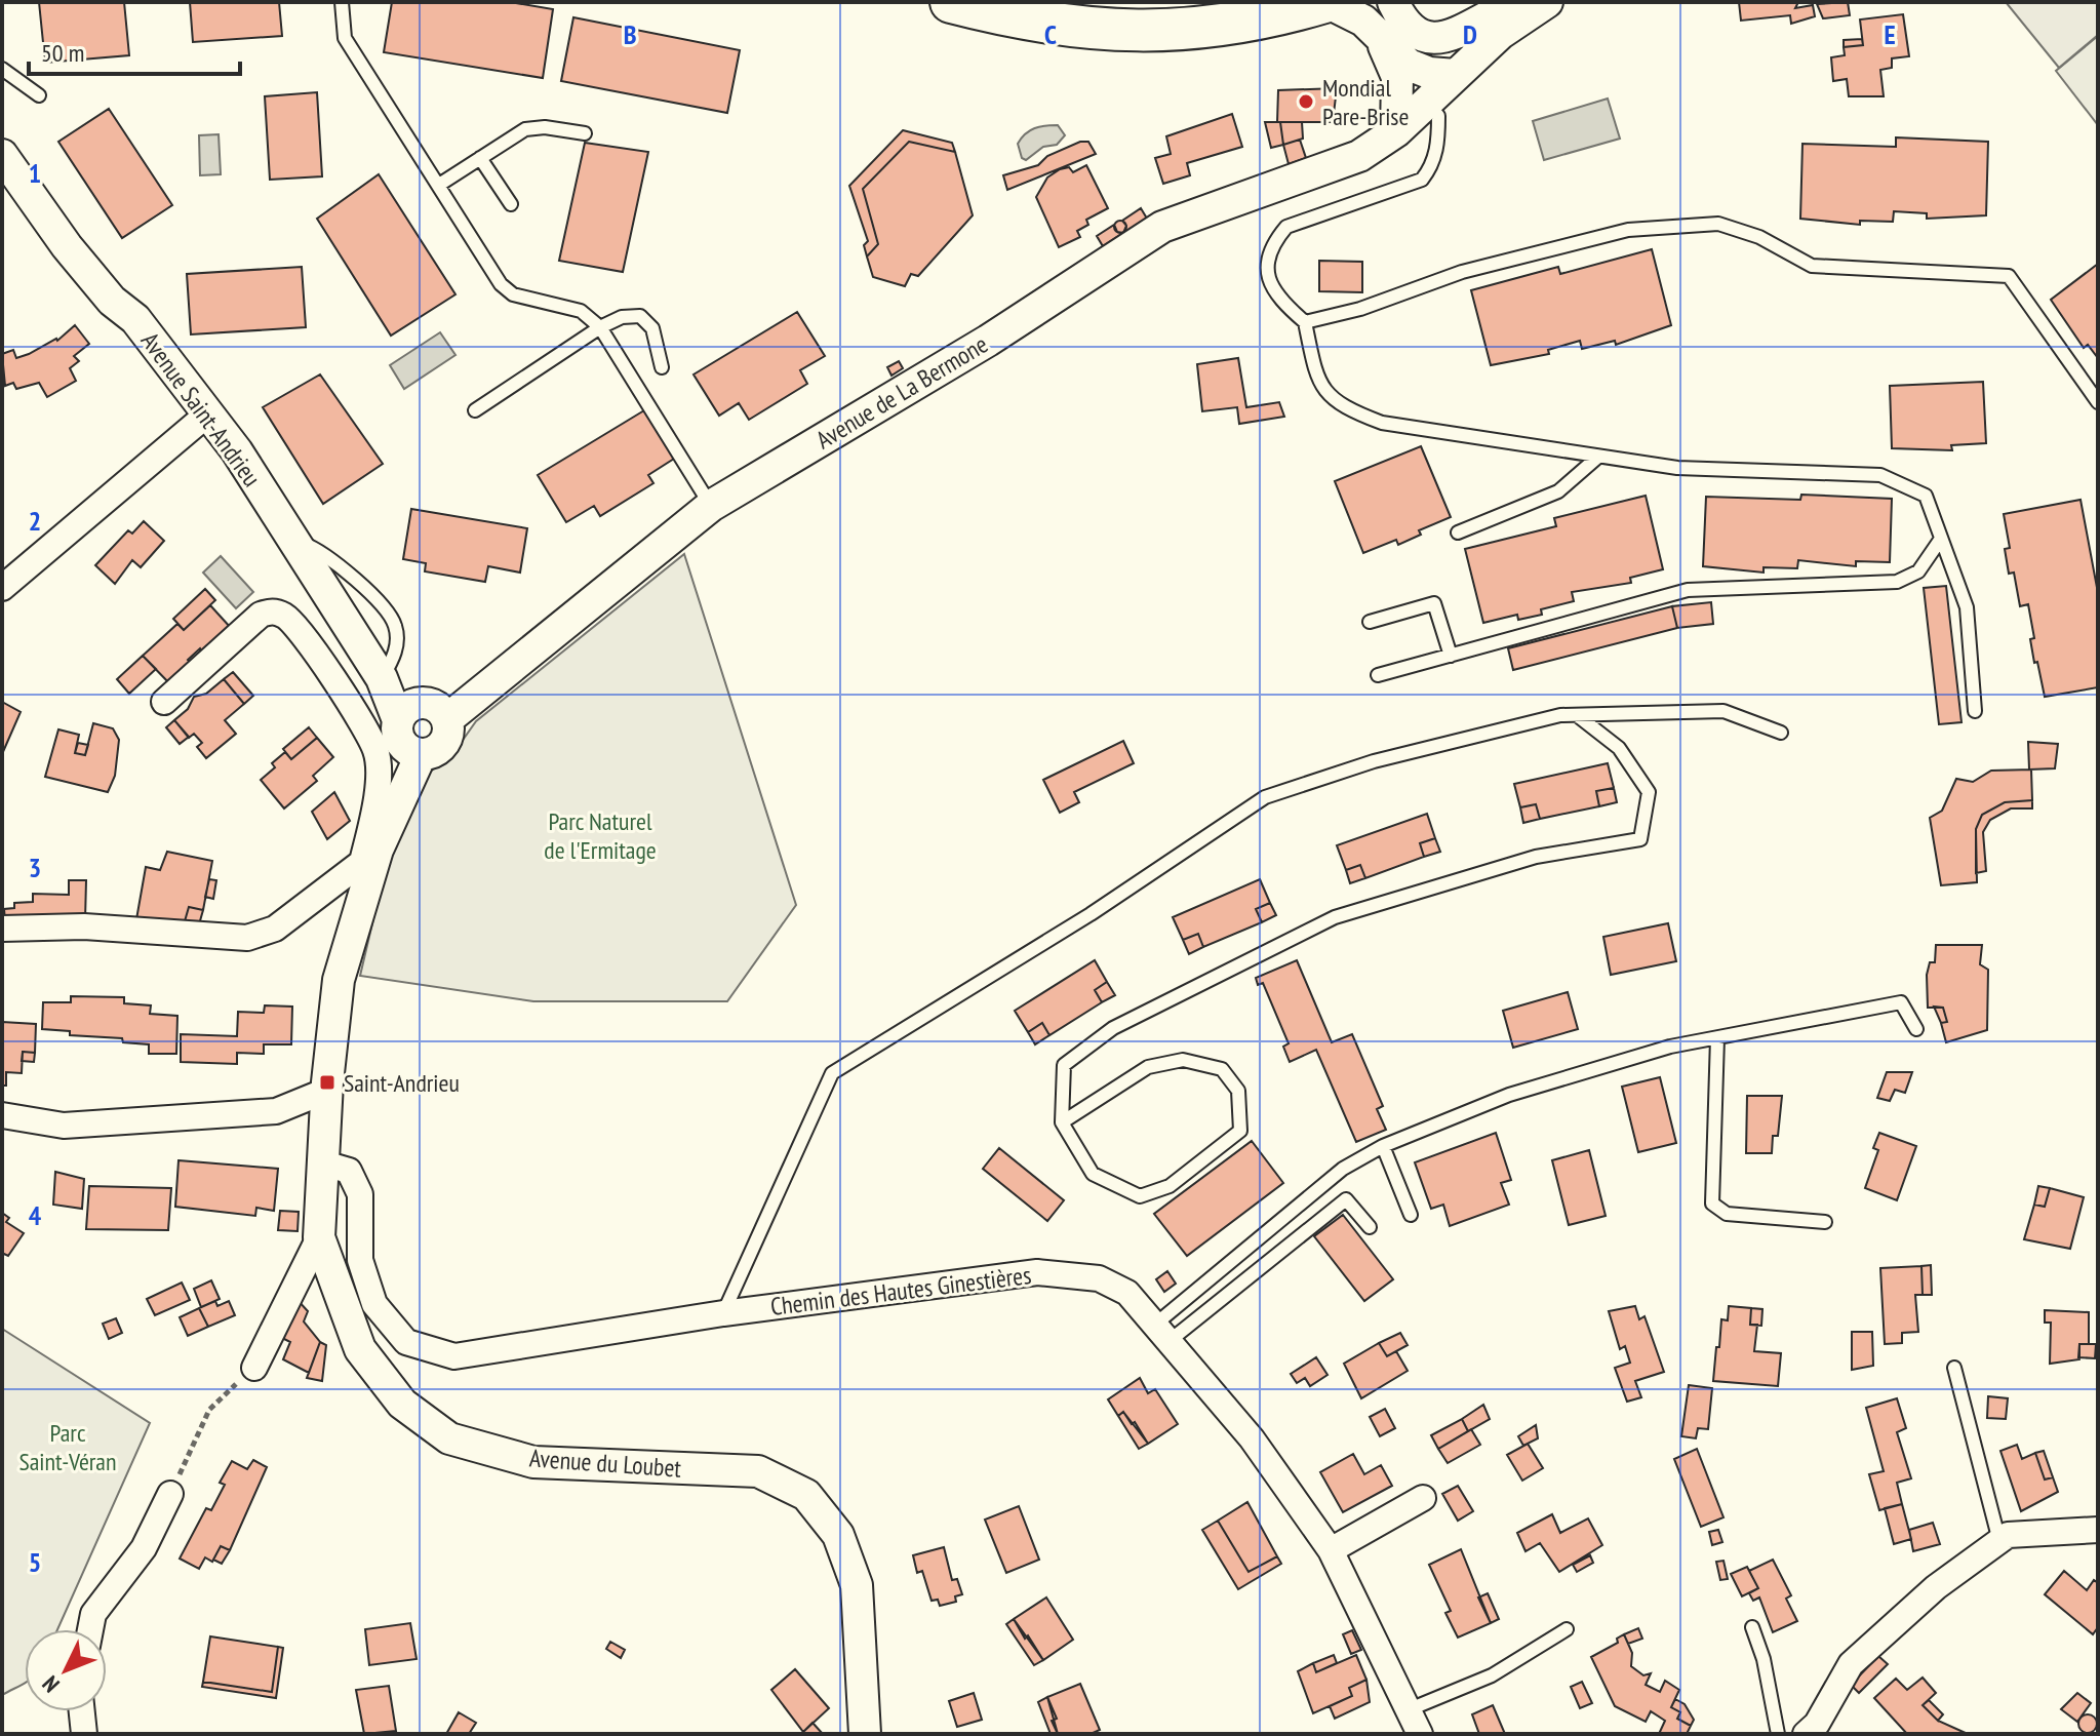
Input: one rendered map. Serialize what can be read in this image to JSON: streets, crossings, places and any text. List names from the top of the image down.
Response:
{
  "streets": {
    "street": [
      "Avenue de La Bermone",
      "Avenue Saint-Andrieu",
      "Chemin des Hautes Ginestières",
      "Avenue du Loubet"
    ]
  },
  "crossings": [
    ["Avenue de La Bermone", "Avenue Saint-Andrieu"],
    ["Avenue Saint-Andrieu", "Avenue du Loubet"],
    ["Chemin des Hautes Ginestières", "Avenue du Loubet"]
  ],
  "parks": ["Parc Naturel de l'Ermitage", "Parc Saint-Véran"],
  "places": {
    "other": ["Mondial Pare-Brise"],
    "transit": ["Saint-Andrieu"]
  },
  "scale_bar": "50 m",
  "north": "bottom left",
  "grid": {
    "columns": [
      "B",
      "C",
      "D",
      "E"
    ],
    "rows": [
      "1",
      "2",
      "3",
      "4",
      "5"
    ]
  }
}
